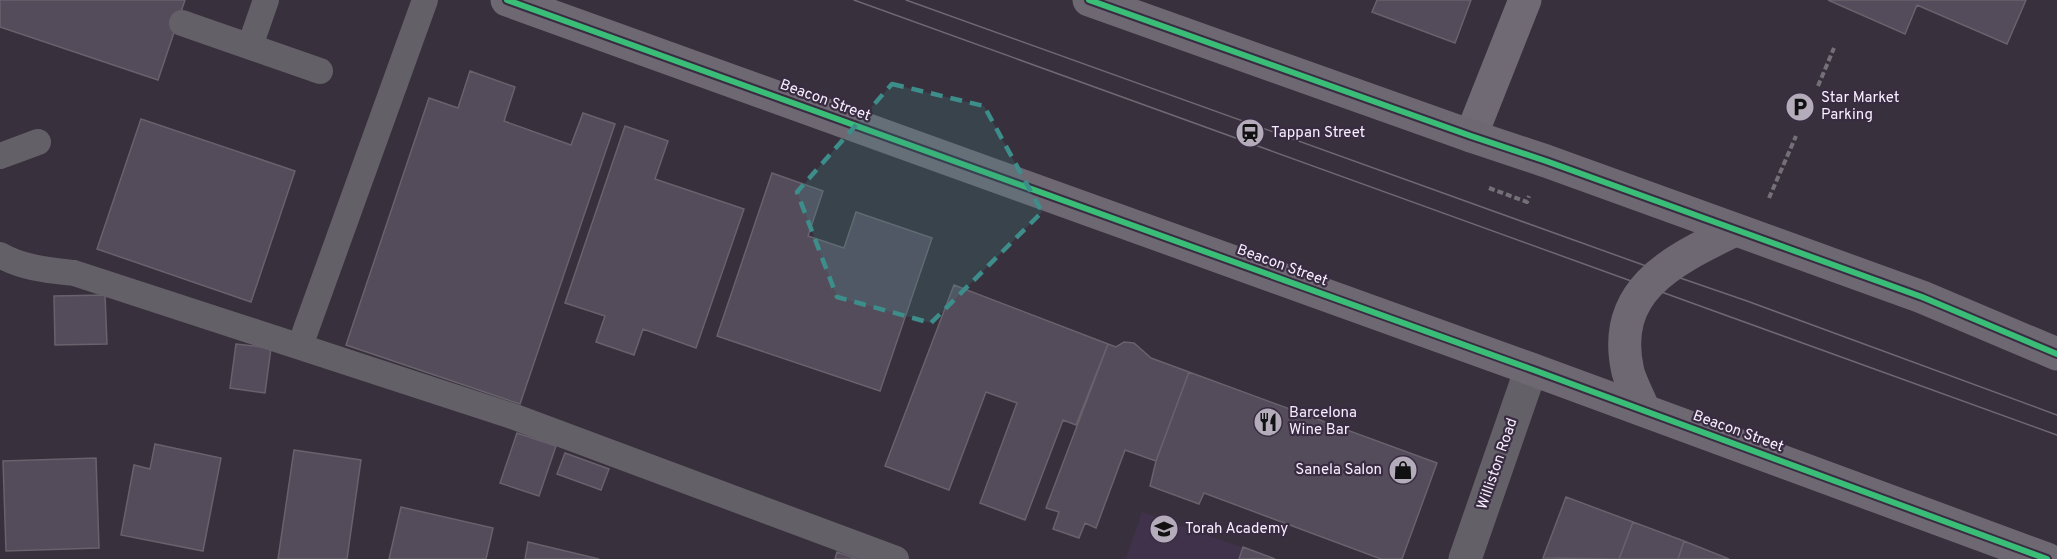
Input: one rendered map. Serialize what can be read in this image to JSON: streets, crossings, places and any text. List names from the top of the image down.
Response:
{
  "streets": {
    "main road": ["Beacon Street"],
    "street": ["Williston Road"]
  },
  "crossings": [
    ["Beacon Street", "Williston Road"]
  ],
  "places": {
    "parking": ["Star Market Parking"],
    "station": ["Tappan Street"],
    "restaurant": ["Barcelona Wine Bar"],
    "shop": ["Sanela Salon"],
    "school or university": ["Torah Academy"]
  }
}
